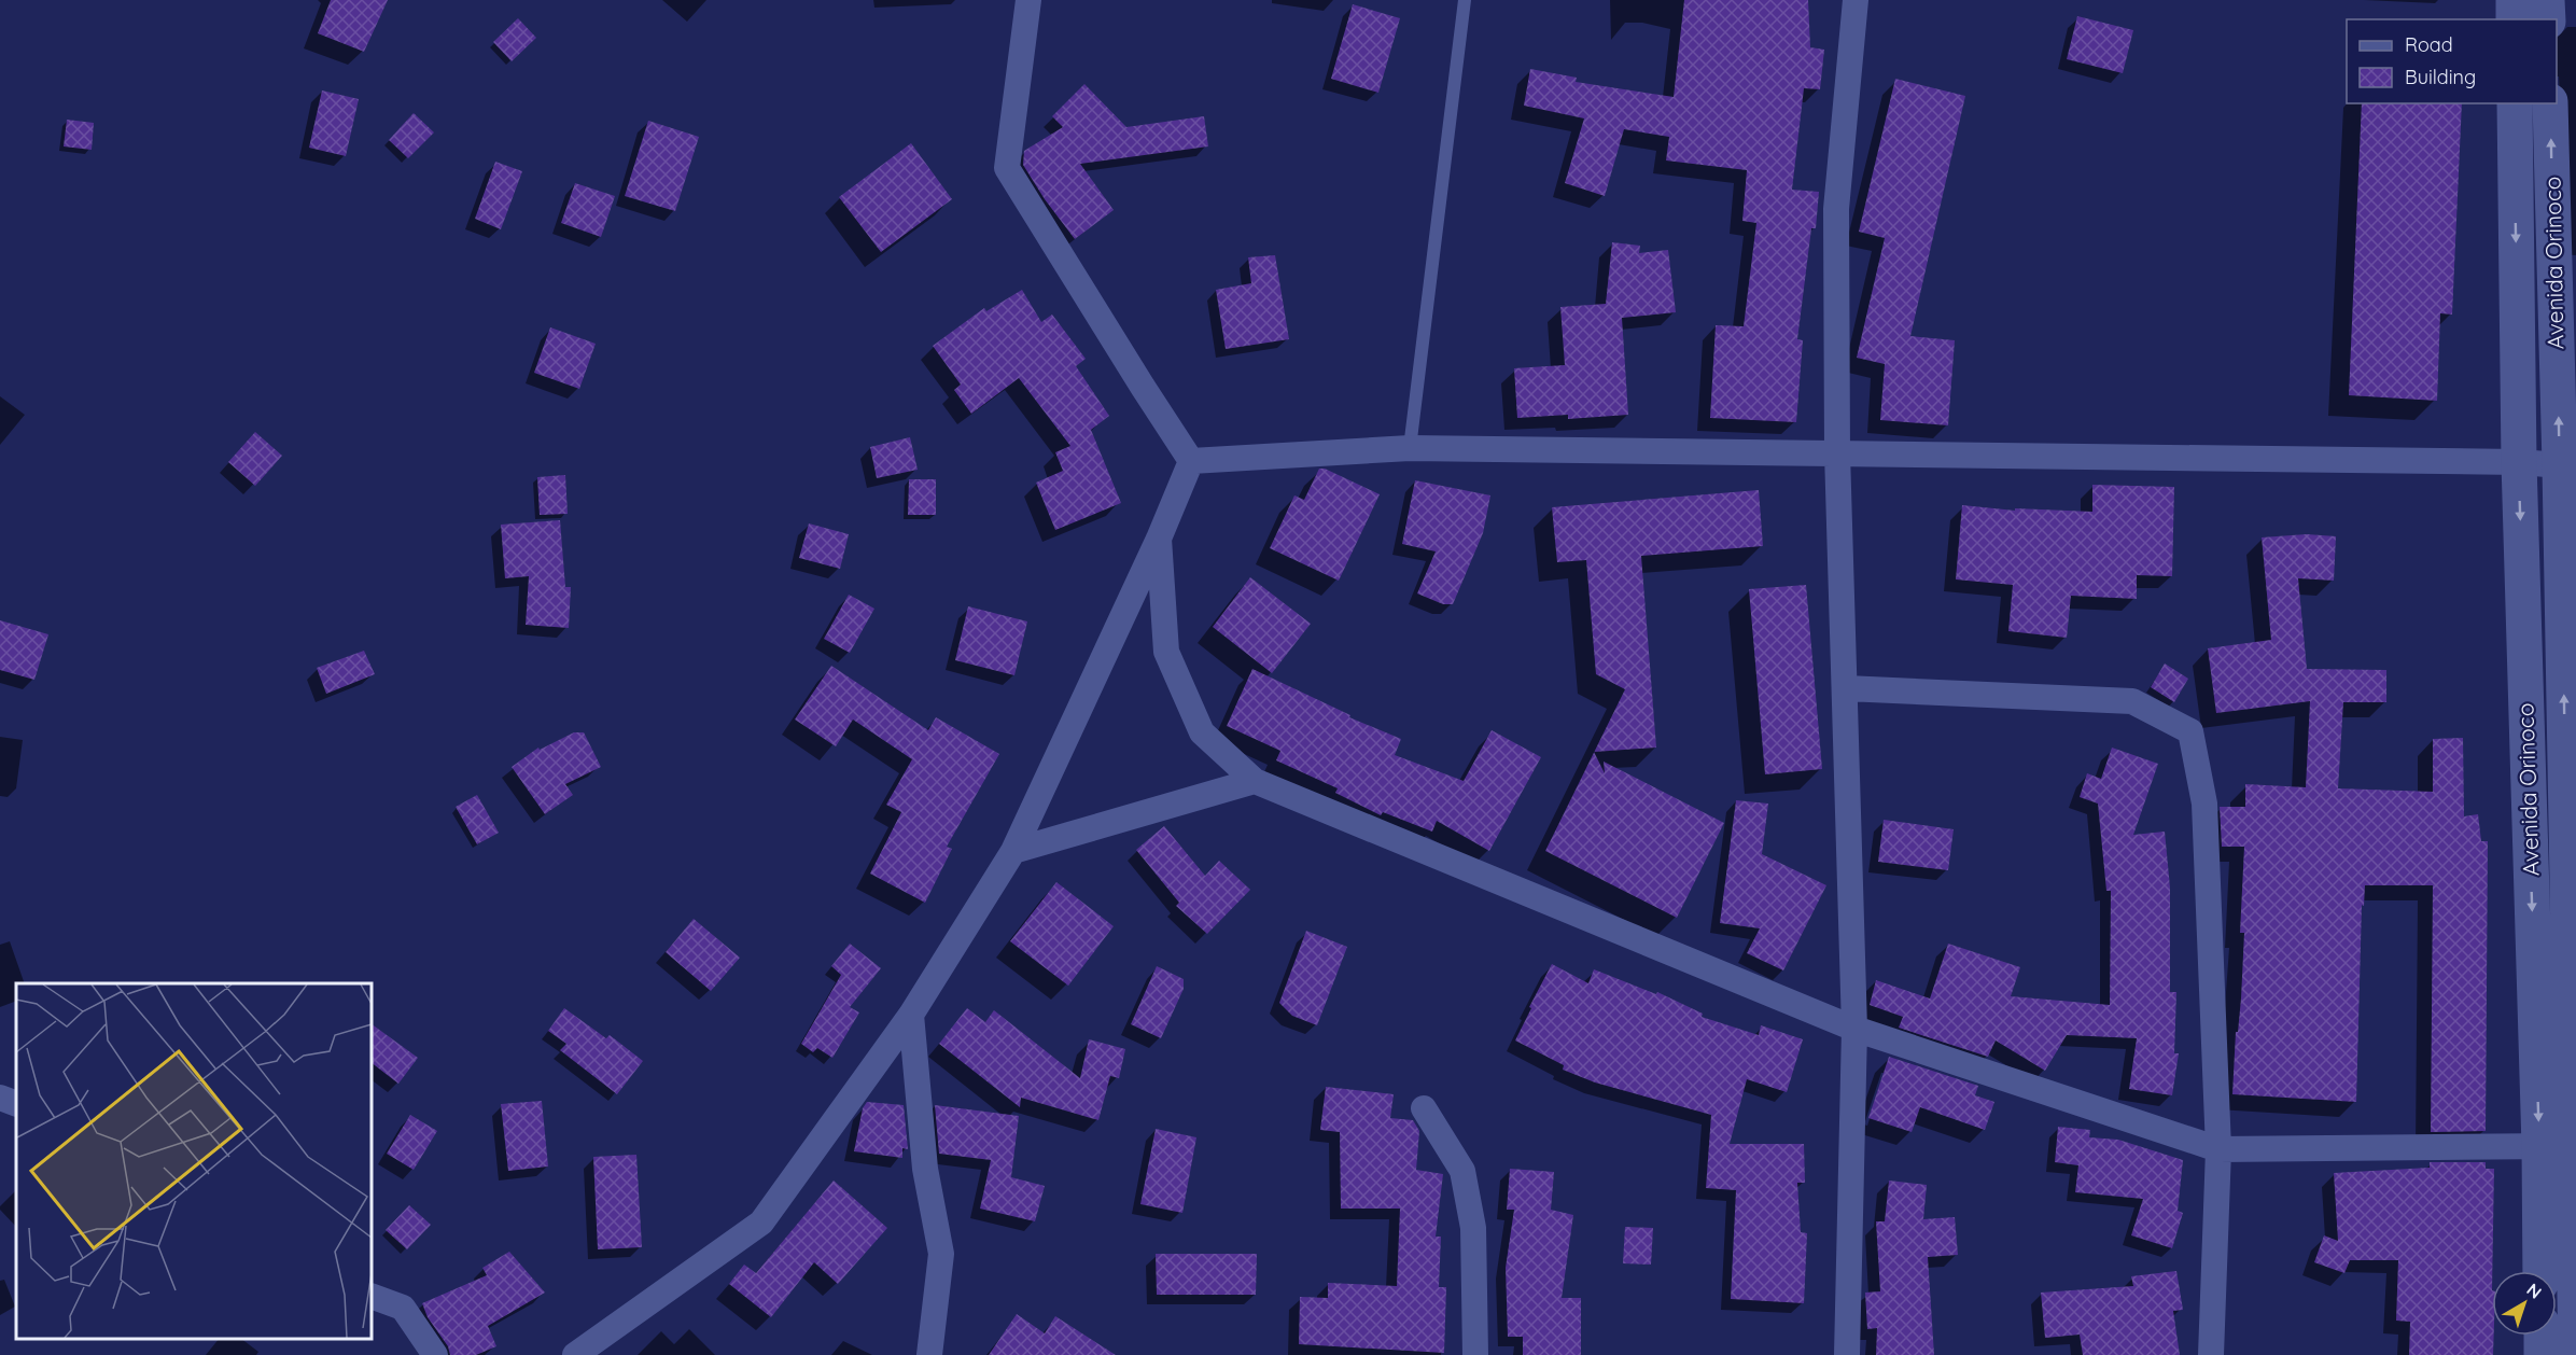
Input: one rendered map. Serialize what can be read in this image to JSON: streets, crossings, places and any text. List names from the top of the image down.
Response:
{
  "streets": {
    "main road": ["Avenida Orinoco"]
  },
  "legend": ["Road", "Building"],
  "north": "top right"
}
